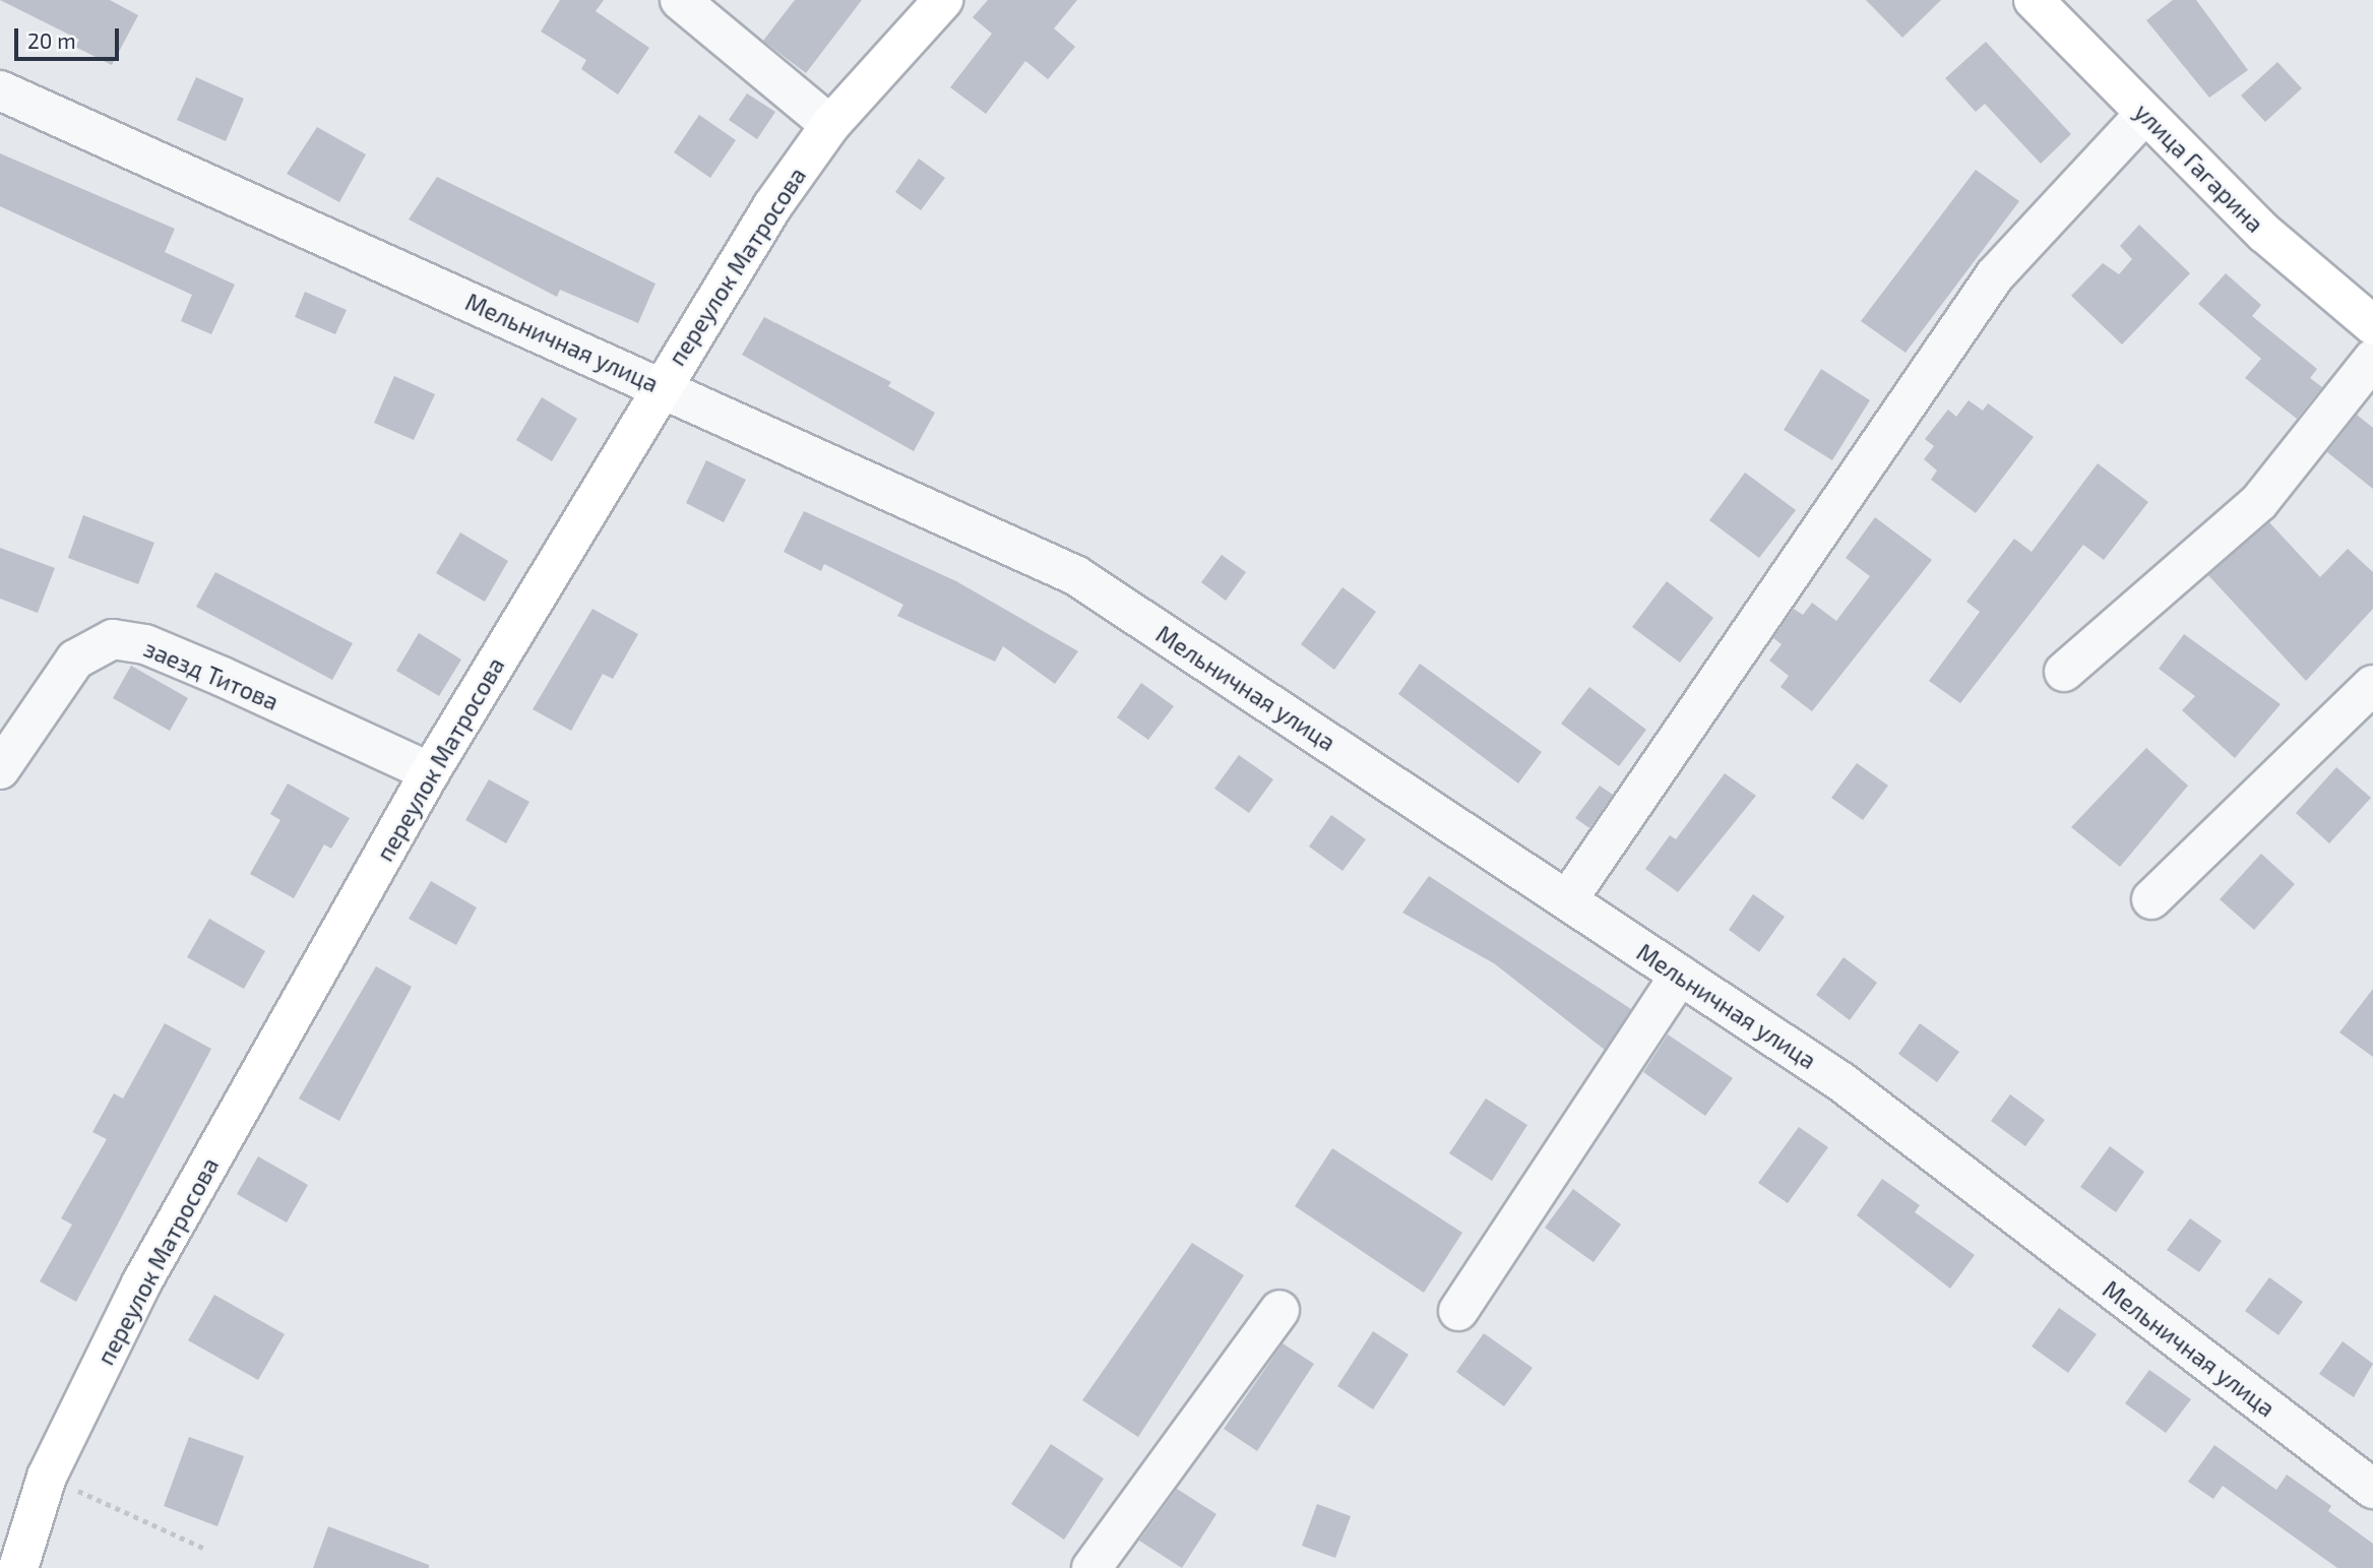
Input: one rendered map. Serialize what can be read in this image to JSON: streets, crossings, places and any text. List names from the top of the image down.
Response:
{
  "streets": {
    "main road": ["улица Гагарина", "переулок Матросова"],
    "street": ["Мельничная улица", "заезд Титова"]
  },
  "crossings": [
    ["переулок Матросова", "Мельничная улица"],
    ["переулок Матросова", "заезд Титова"]
  ],
  "scale_bar": "20 m"
}
